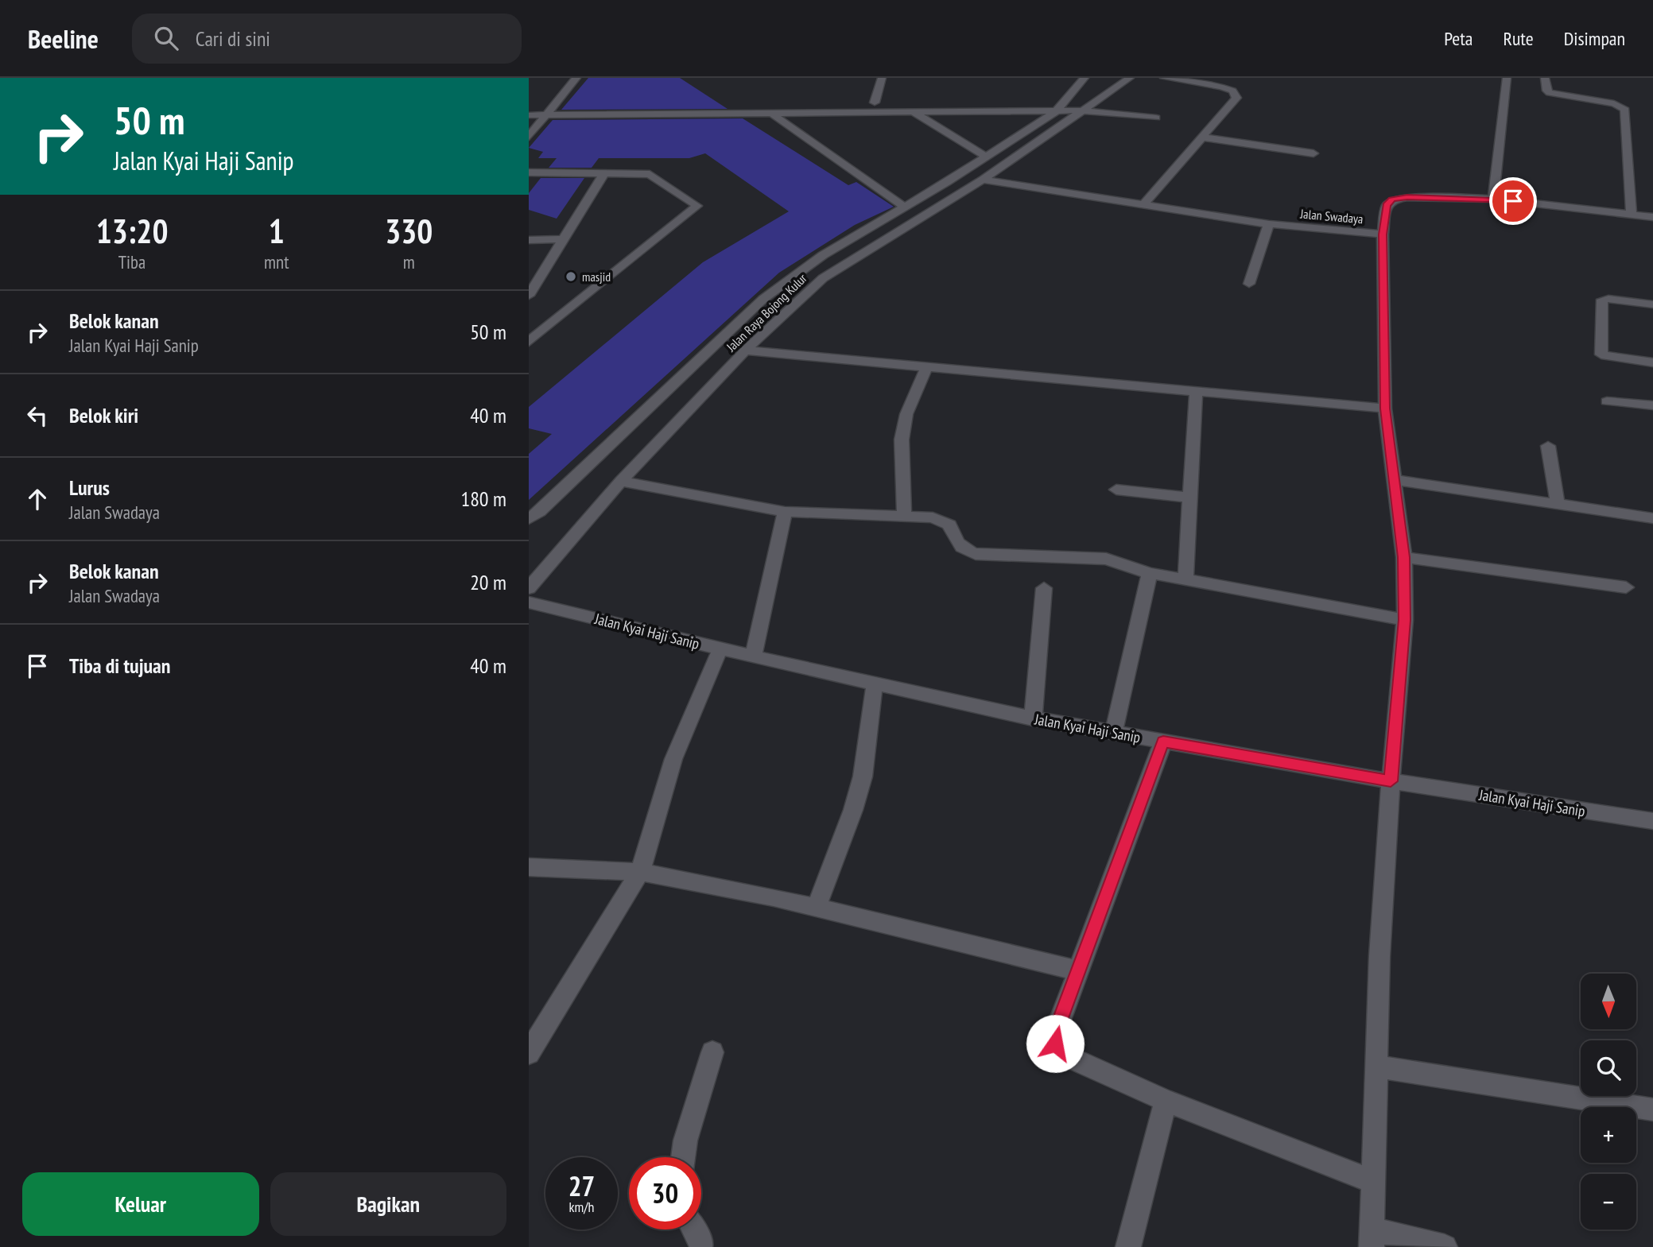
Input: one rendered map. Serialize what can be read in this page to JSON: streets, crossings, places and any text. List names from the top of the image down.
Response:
{
  "streets": {
    "street": ["Jalan Swadaya", "Jalan Raya Bojong Kulur", "Jalan Kyai Haji Sanip"]
  },
  "crossings": [
    ["Jalan Swadaya", "Jalan Raya Bojong Kulur"]
  ],
  "places": ["masjid"],
  "north": "bottom",
  "page": {
    "header": "Beeline",
    "search": "Cari di sini",
    "nav": ["Peta", "Rute", "Disimpan"],
    "turn": ["50 m", "Jalan Kyai Haji Sanip"],
    "eta": [
      "13:20",
      "Tiba",
      "1",
      "mnt",
      "330",
      "m"
    ],
    "list": [
      {
        "name": "Belok kanan",
        "note": "Jalan Kyai Haji Sanip",
        "value": "50 m"
      },
      {
        "name": "Belok kiri",
        "value": "40 m"
      },
      {
        "name": "Lurus",
        "note": "Jalan Swadaya",
        "value": "180 m"
      },
      {
        "name": "Belok kanan",
        "note": "Jalan Swadaya",
        "value": "20 m"
      },
      {
        "name": "Tiba di tujuan",
        "value": "40 m"
      }
    ],
    "map_buttons": ["+", "−"],
    "speed": "27 km/h",
    "limit": "30",
    "buttons": ["Keluar", "Bagikan"]
  }
}
